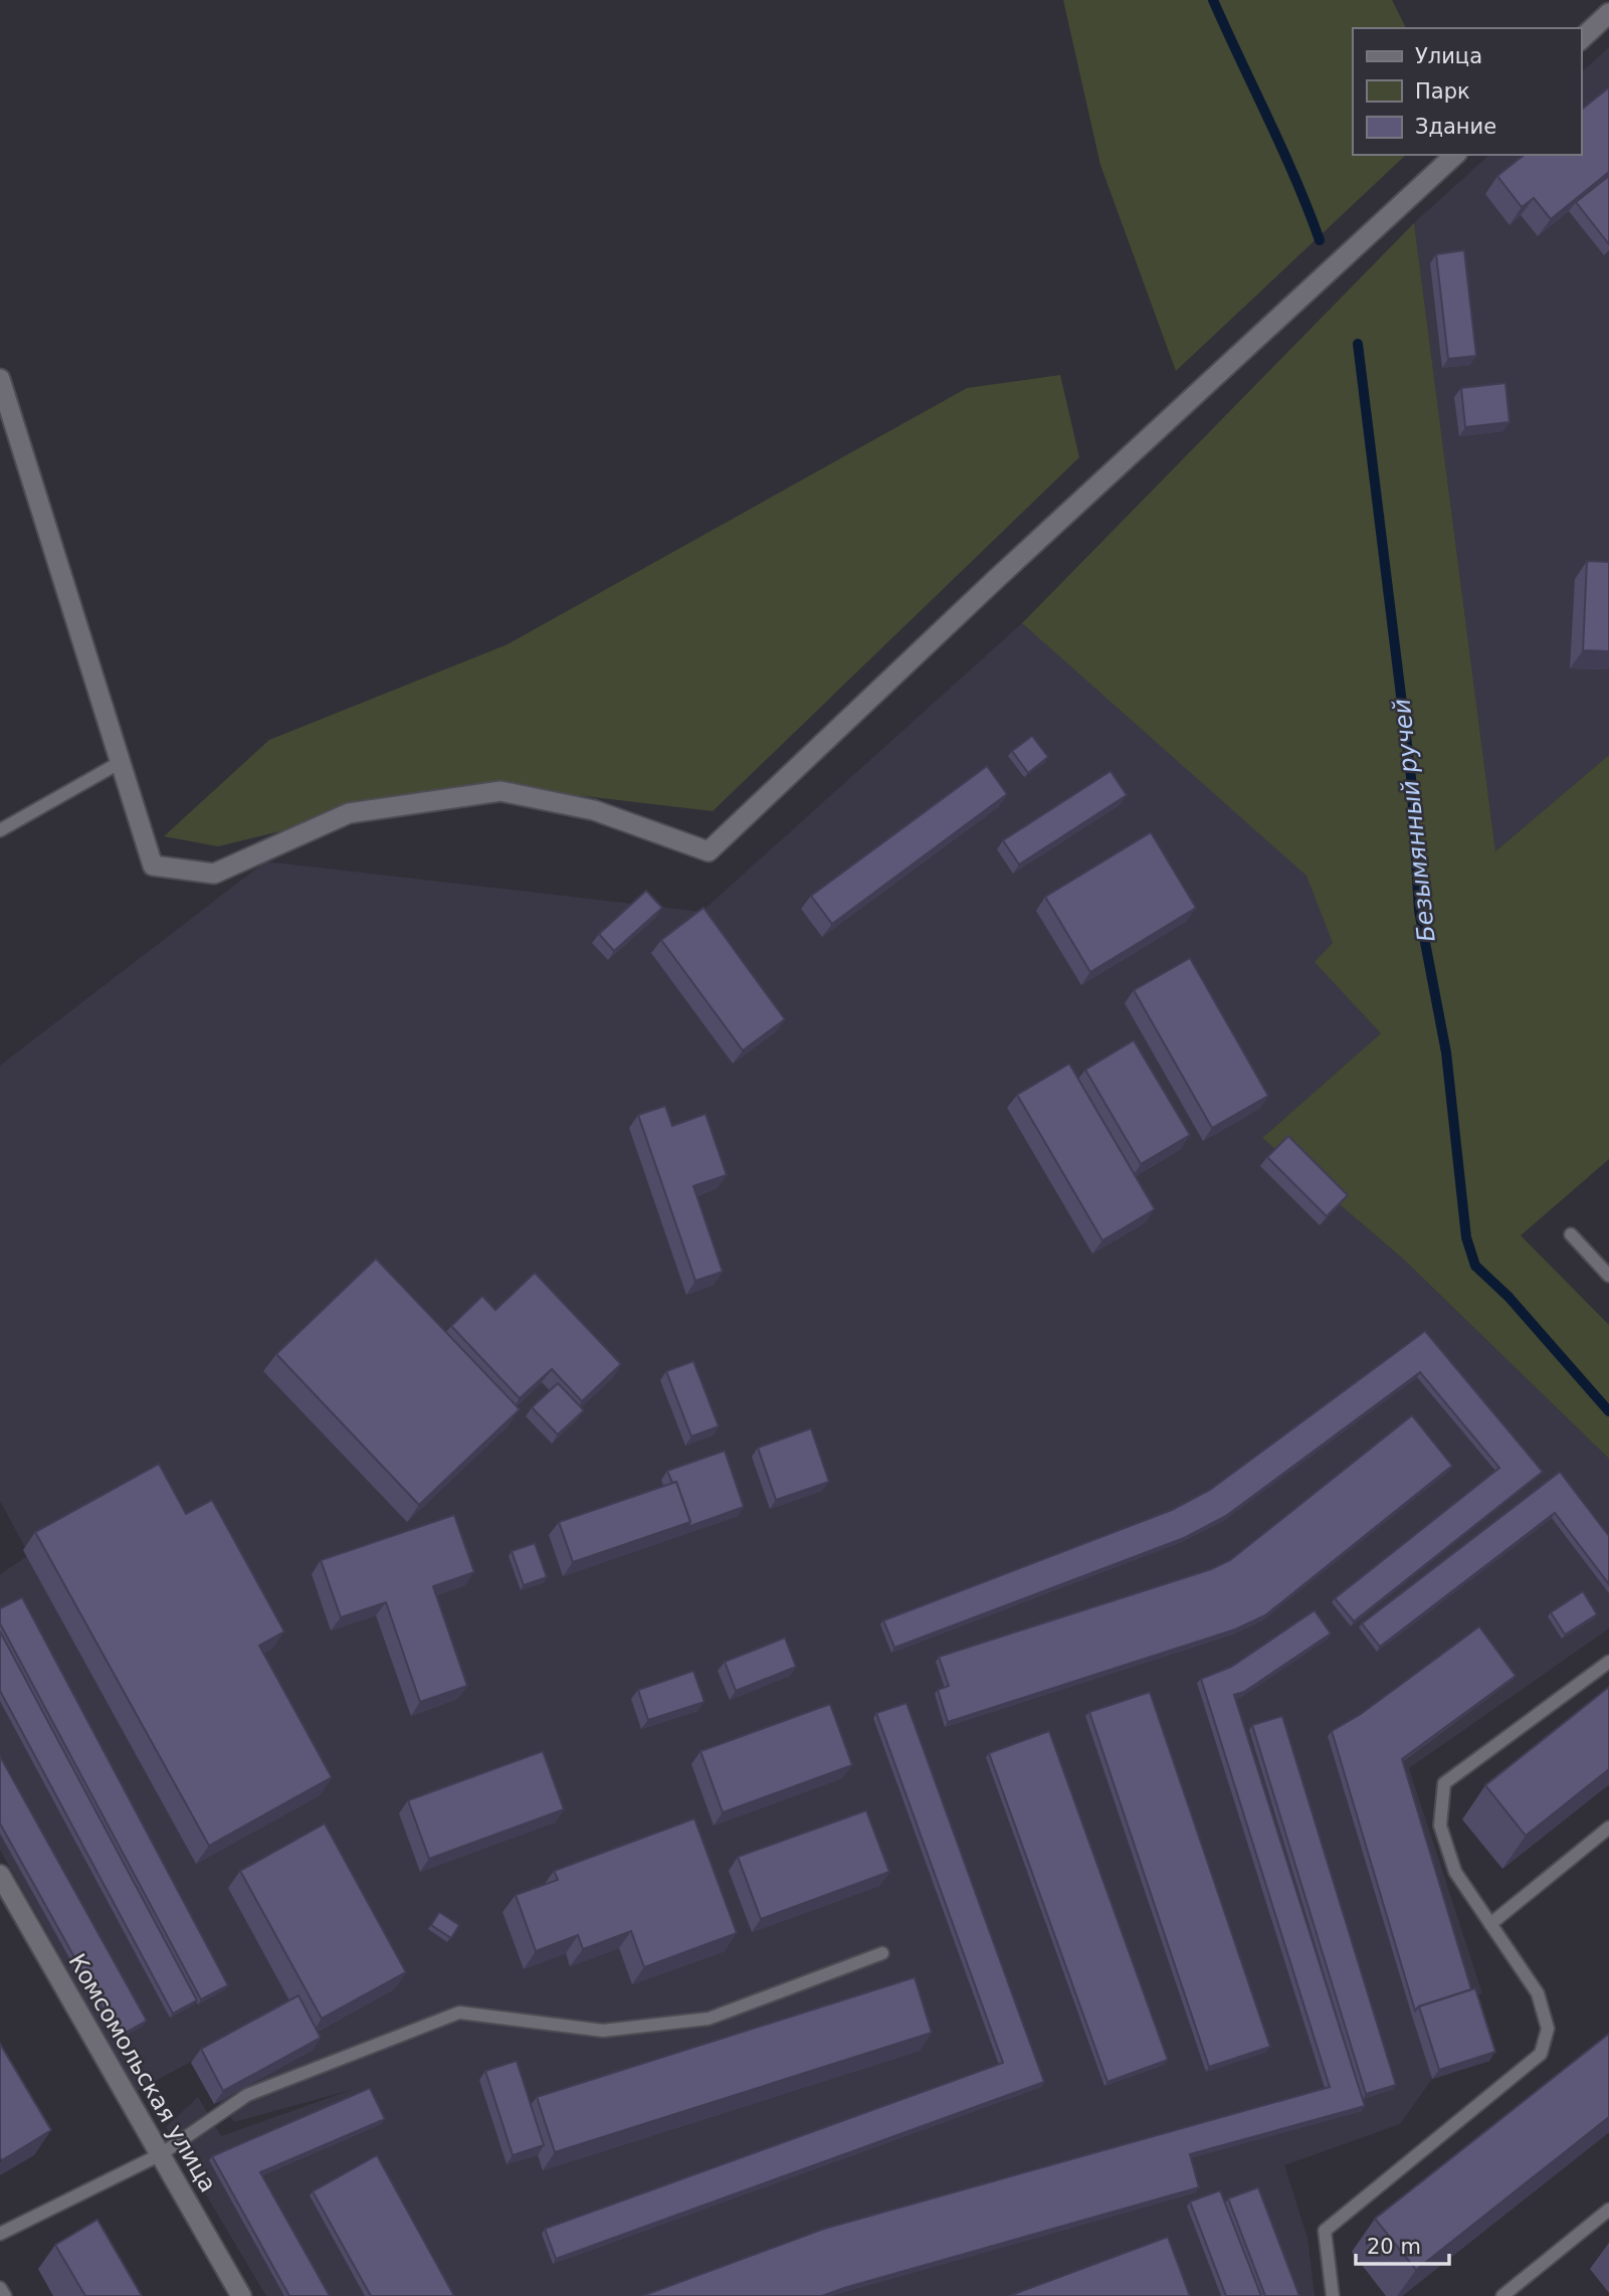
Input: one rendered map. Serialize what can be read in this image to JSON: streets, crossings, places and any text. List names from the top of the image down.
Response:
{
  "streets": {
    "street": ["Комсомольская улица"]
  },
  "water": ["Безымянный ручей"],
  "legend": ["Улица", "Парк", "Здание"],
  "scale_bar": "20 m"
}
